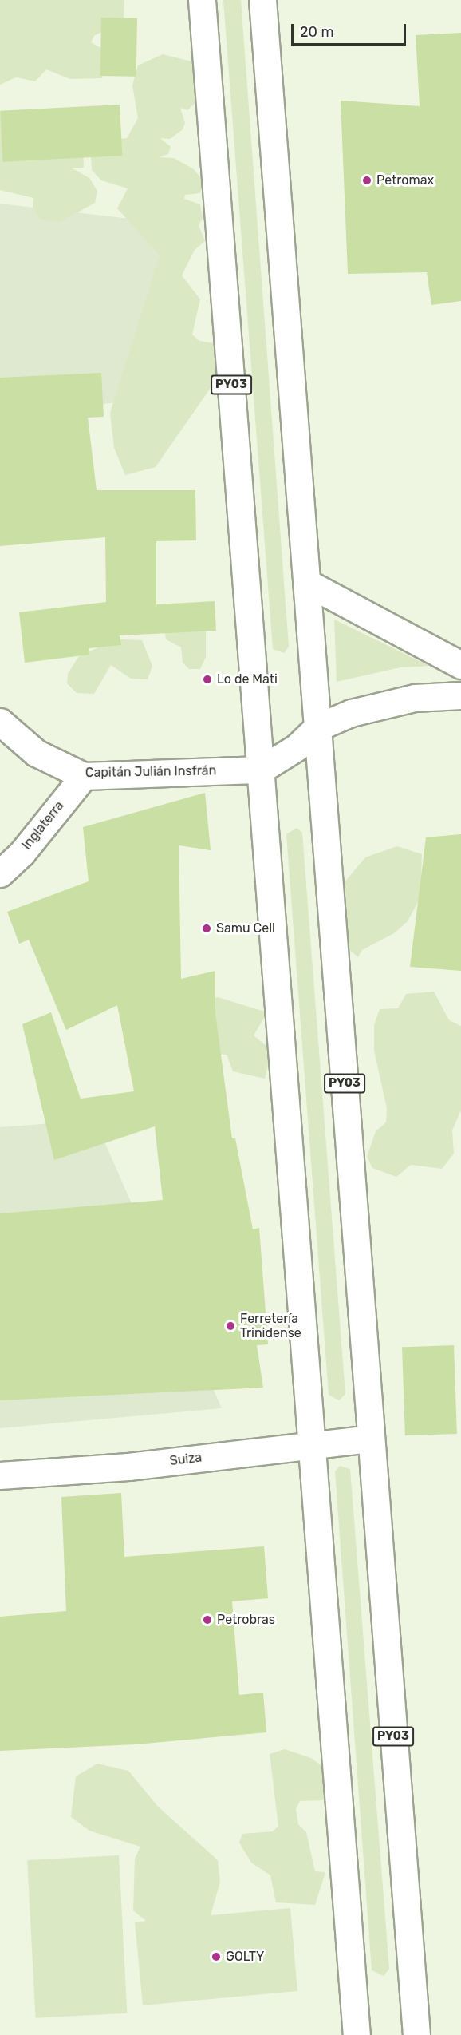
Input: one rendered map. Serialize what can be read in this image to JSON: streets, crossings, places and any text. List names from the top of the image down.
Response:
{
  "streets": {
    "main road": [
      "PY03",
      "Capitán Julián Insfrán",
      "Inglaterra",
      "Suiza"
    ]
  },
  "crossings": [
    ["PY03", "Capitán Julián Insfrán"],
    ["PY03", "Suiza"],
    ["Capitán Julián Insfrán", "Inglaterra"]
  ],
  "places": [
    "Petromax",
    "Lo de Mati",
    "Samu Cell",
    "Ferretería Trinidense",
    "Petrobras",
    "GOLTY"
  ],
  "scale_bar": "20 m"
}
